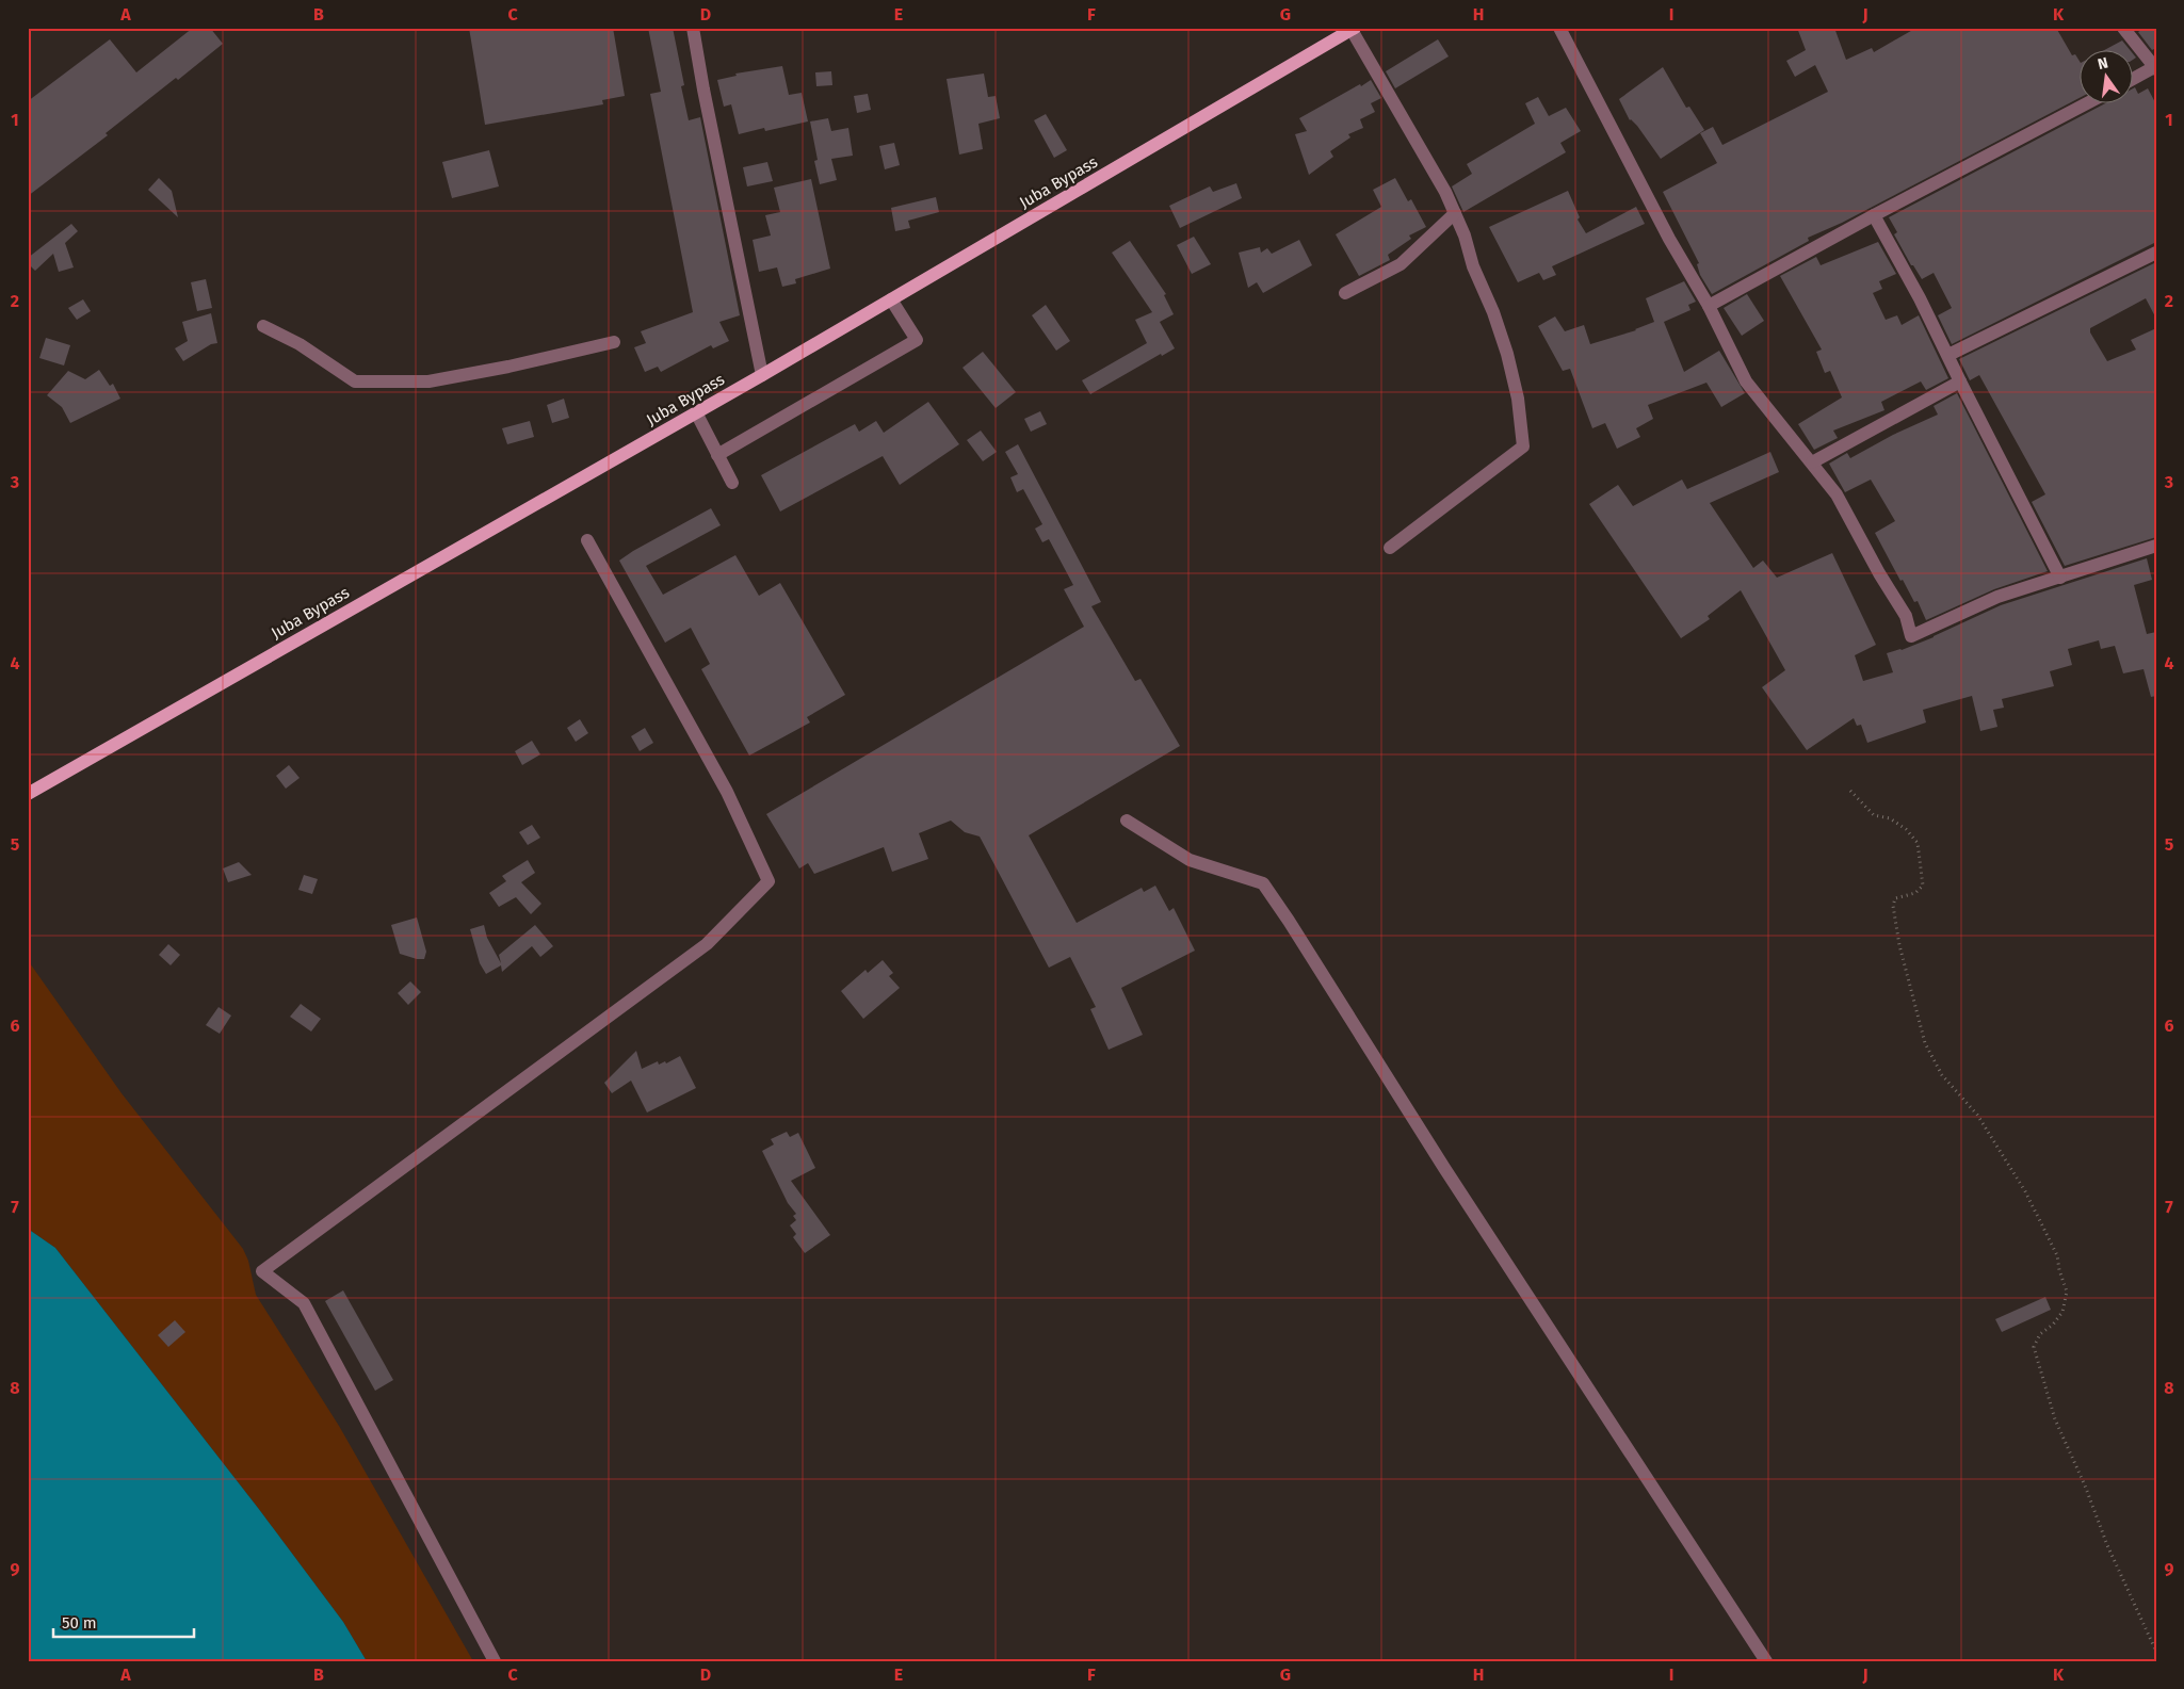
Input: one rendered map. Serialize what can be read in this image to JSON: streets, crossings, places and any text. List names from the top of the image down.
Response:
{
  "streets": {
    "main road": ["Juba Bypass"]
  },
  "scale_bar": "50 m",
  "north": "top",
  "grid": {
    "columns": [
      "A",
      "B",
      "C",
      "D",
      "E",
      "F",
      "G",
      "H",
      "I",
      "J",
      "K"
    ],
    "rows": [
      "1",
      "2",
      "3",
      "4",
      "5",
      "6",
      "7",
      "8",
      "9"
    ]
  }
}
